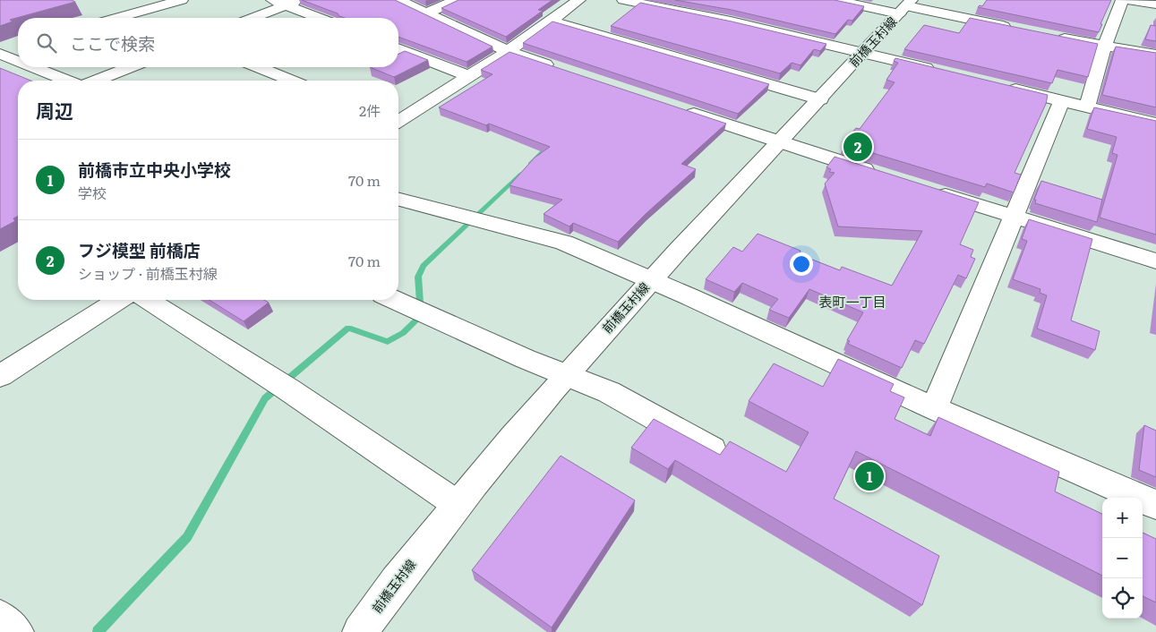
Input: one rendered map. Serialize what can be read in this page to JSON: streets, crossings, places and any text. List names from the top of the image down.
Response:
{
  "streets": {
    "street": ["前橋玉村線"]
  },
  "districts": ["表町一丁目"],
  "page": {
    "search": "ここで検索",
    "heading": ["周辺", "2件"],
    "pins": ["2", "1"],
    "list": [
      {
        "mark": "1",
        "name": "前橋市立中央小学校",
        "note": "学校",
        "value": "70 m"
      },
      {
        "mark": "2",
        "name": "フジ模型 前橋店",
        "note": "ショップ · 前橋玉村線",
        "value": "70 m"
      }
    ],
    "map_buttons": ["+", "−"]
  }
}
